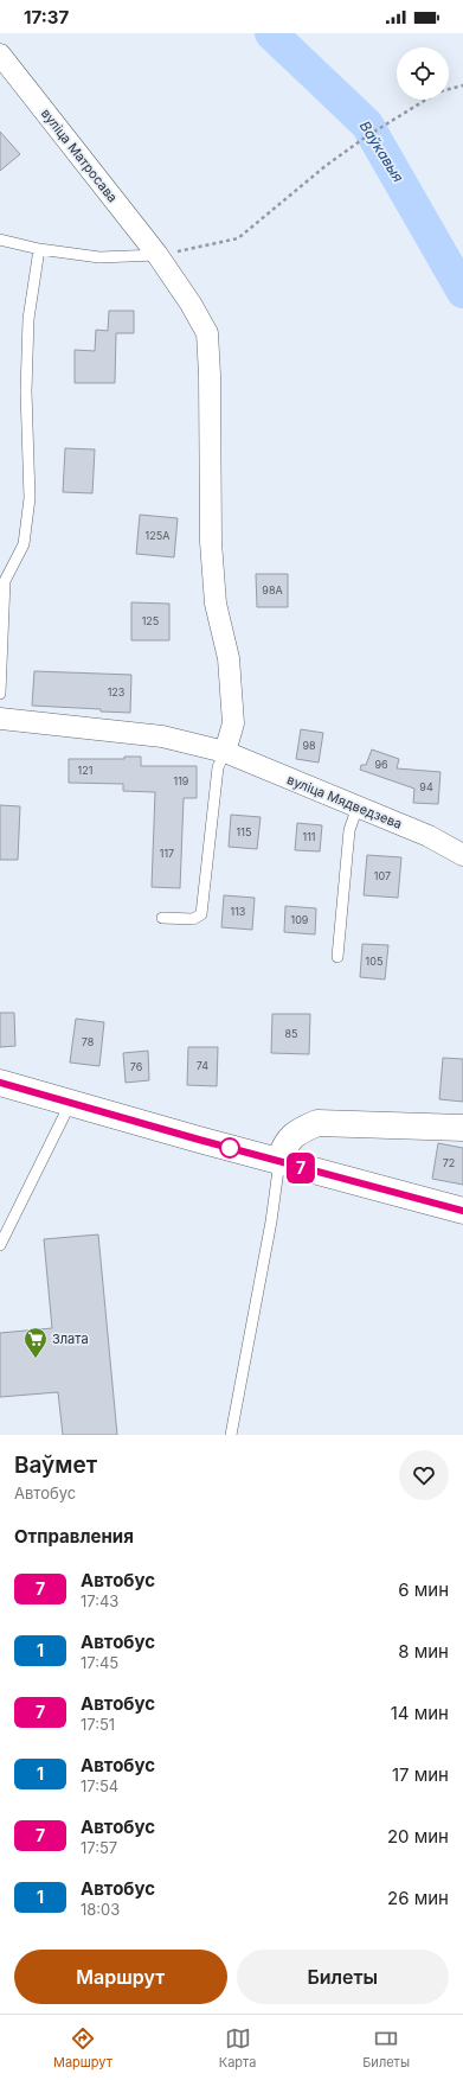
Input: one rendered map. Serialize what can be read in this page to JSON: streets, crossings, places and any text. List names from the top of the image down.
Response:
{
  "streets": {
    "street": ["вуліца Матросава", "вуліца Мядведзева"]
  },
  "crossings": [
    ["вуліца Матросава", "вуліца Мядведзева"]
  ],
  "water": ["Ваўкавыя"],
  "places": {
    "supermarket": ["Злата"]
  },
  "lines": ["bus line 7"],
  "house_numbers": [
    "125А",
    "98А",
    "125",
    "123",
    "98",
    "96",
    "121",
    "119",
    "94",
    "115",
    "111",
    "117",
    "107",
    "113",
    "109",
    "105",
    "85",
    "78",
    "74",
    "76",
    "72"
  ],
  "page": {
    "status": "17:37",
    "on_map": "7",
    "heading": [
      ["Ваўмет", "Автобус"],
      "Отправления"
    ],
    "list": [
      {
        "mark": "7",
        "name": "Автобус",
        "note": "17:43",
        "value": "6 мин"
      },
      {
        "mark": "1",
        "name": "Автобус",
        "note": "17:45",
        "value": "8 мин"
      },
      {
        "mark": "7",
        "name": "Автобус",
        "note": "17:51",
        "value": "14 мин"
      },
      {
        "mark": "1",
        "name": "Автобус",
        "note": "17:54",
        "value": "17 мин"
      },
      {
        "mark": "7",
        "name": "Автобус",
        "note": "17:57",
        "value": "20 мин"
      },
      {
        "mark": "1",
        "name": "Автобус",
        "note": "18:03",
        "value": "26 мин"
      }
    ],
    "buttons": ["Маршрут", "Билеты"],
    "tabs": ["Маршрут", "Карта", "Билеты"]
  }
}
